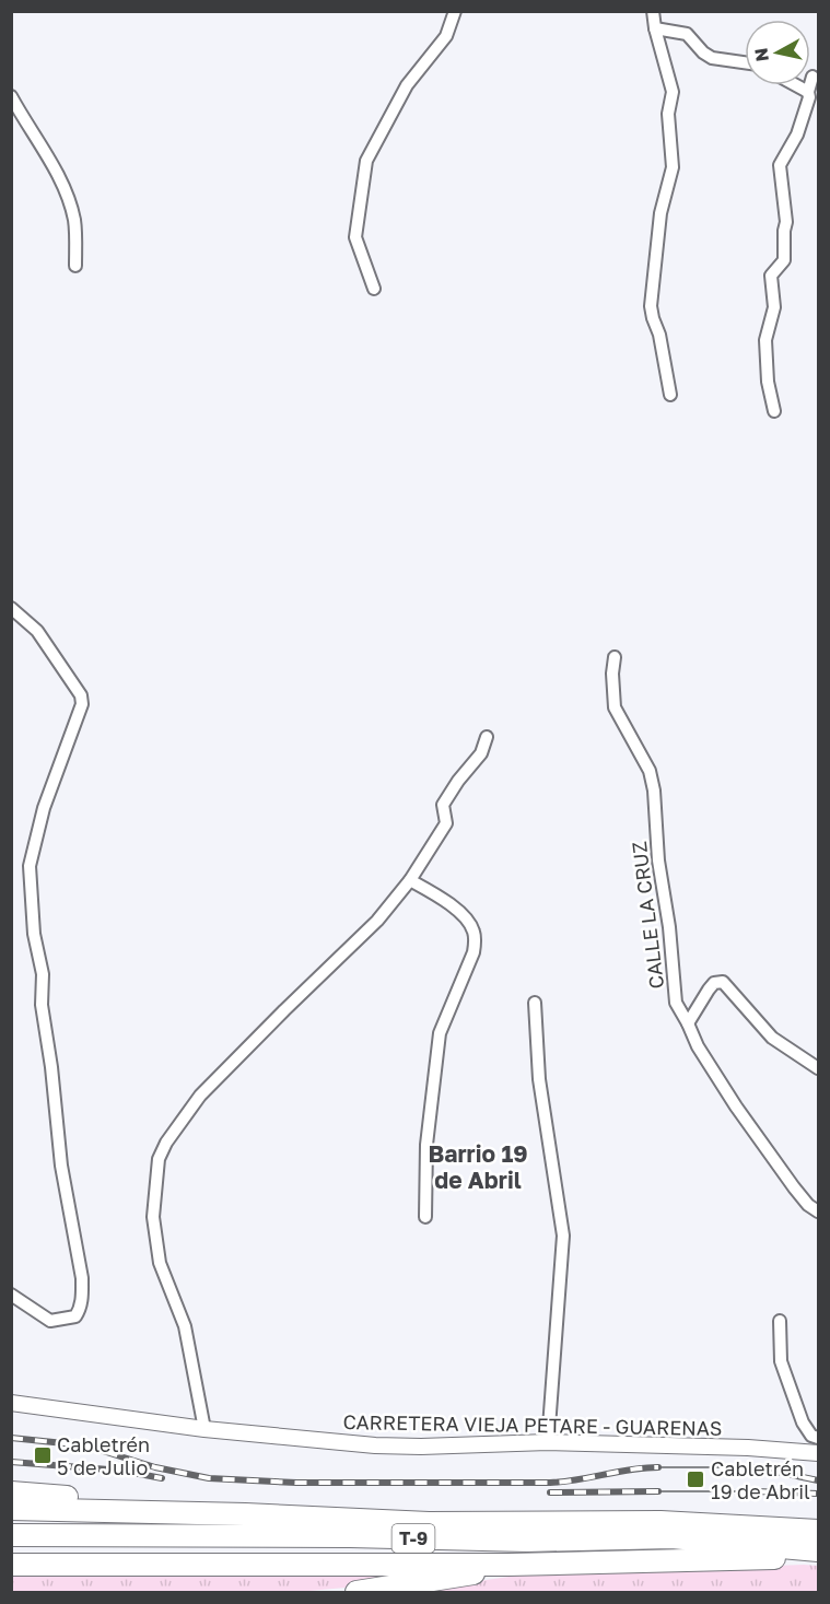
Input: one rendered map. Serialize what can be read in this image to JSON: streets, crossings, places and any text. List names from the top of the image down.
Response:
{
  "streets": {
    "highway": ["T-9"],
    "street": ["CALLE LA CRUZ", "CARRETERA VIEJA PETARE - GUARENAS"]
  },
  "districts": ["Barrio 19 de Abril"],
  "places": {
    "transit": ["Cabletrén 5 de Julio", "Cabletrén 19 de Abril"]
  },
  "north": "left"
}
